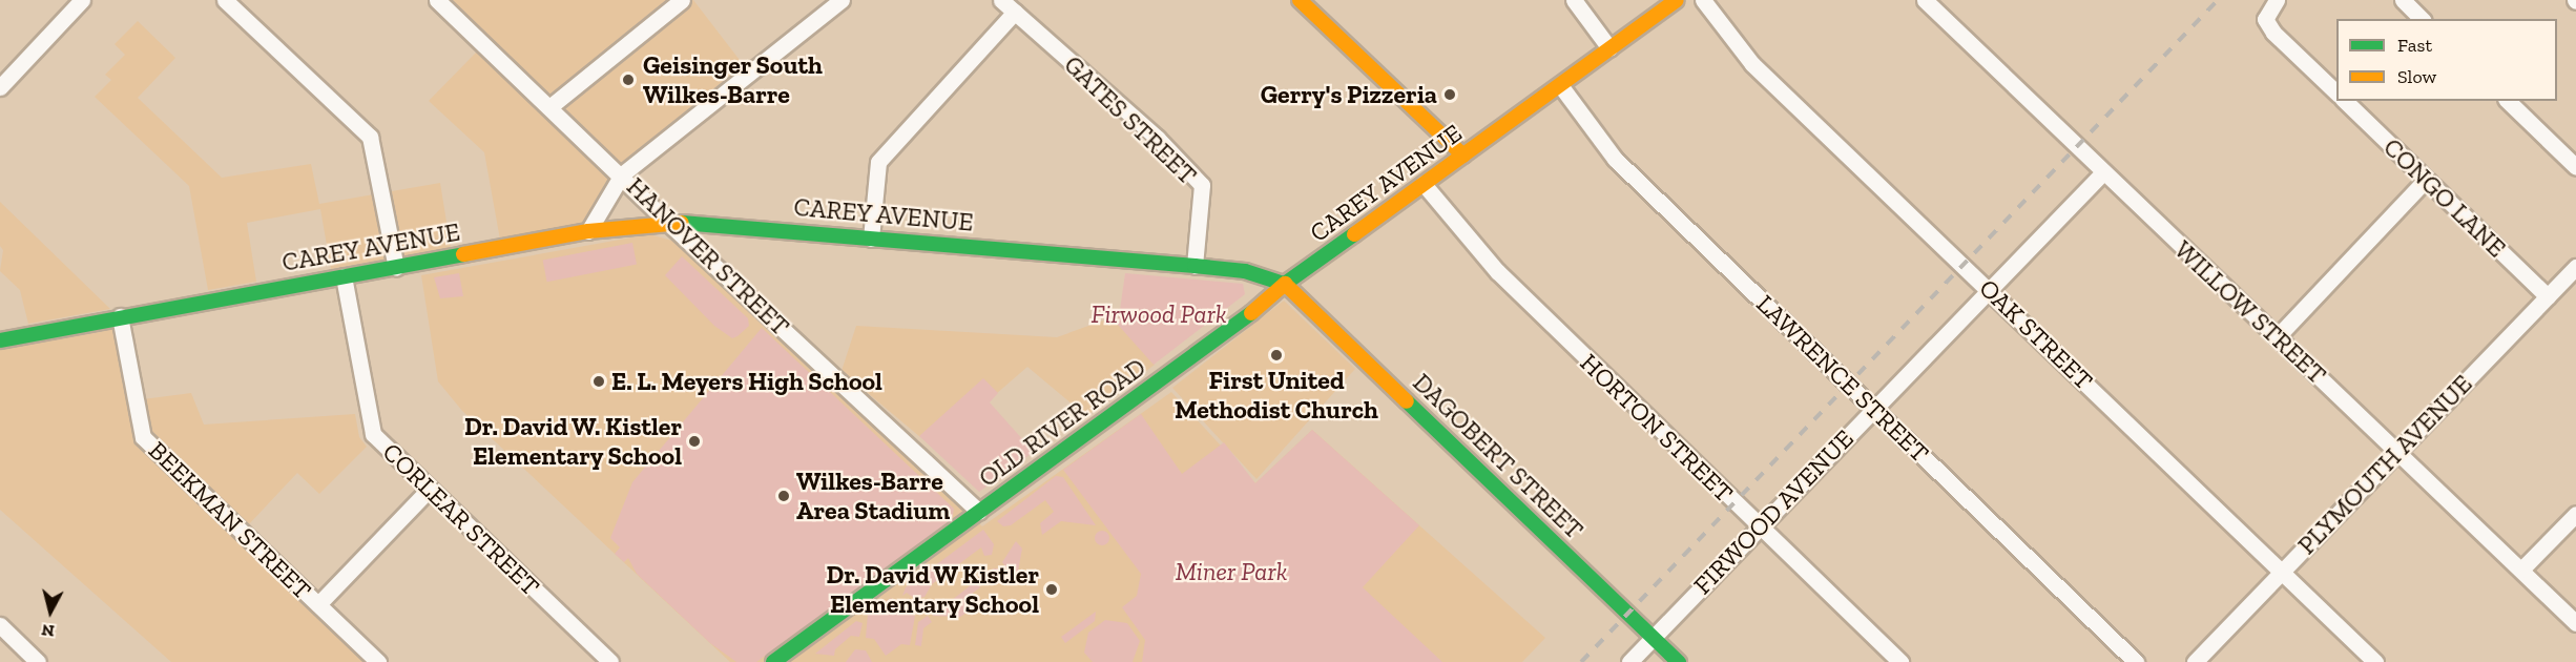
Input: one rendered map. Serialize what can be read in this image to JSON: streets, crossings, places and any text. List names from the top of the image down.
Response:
{
  "streets": {
    "main road": ["CAREY AVENUE", "OLD RIVER ROAD", "DAGOBERT STREET"],
    "street": [
      "GATES STREET",
      "CONGO LANE",
      "HANOVER STREET",
      "WILLOW STREET",
      "OAK STREET",
      "LAWRENCE STREET",
      "HORTON STREET",
      "PLYMOUTH AVENUE",
      "FIRWOOD AVENUE",
      "CORLEAR STREET",
      "BEEKMAN STREET"
    ]
  },
  "crossings": [
    ["GATES STREET", "CAREY AVENUE"],
    ["CAREY AVENUE", "HANOVER STREET"],
    ["CAREY AVENUE", "LAWRENCE STREET"],
    ["CAREY AVENUE", "OLD RIVER ROAD"],
    ["CAREY AVENUE", "HORTON STREET"],
    ["CAREY AVENUE", "DAGOBERT STREET"],
    ["CAREY AVENUE", "CORLEAR STREET"],
    ["CAREY AVENUE", "BEEKMAN STREET"],
    ["CONGO LANE", "PLYMOUTH AVENUE"],
    ["HANOVER STREET", "OLD RIVER ROAD"],
    ["WILLOW STREET", "PLYMOUTH AVENUE"],
    ["WILLOW STREET", "FIRWOOD AVENUE"],
    ["OAK STREET", "PLYMOUTH AVENUE"],
    ["OAK STREET", "FIRWOOD AVENUE"],
    ["LAWRENCE STREET", "FIRWOOD AVENUE"],
    ["OLD RIVER ROAD", "DAGOBERT STREET"],
    ["HORTON STREET", "FIRWOOD AVENUE"],
    ["DAGOBERT STREET", "FIRWOOD AVENUE"]
  ],
  "parks": ["Firwood Park", "Miner Park"],
  "places": [
    "Geisinger South Wilkes-Barre",
    "Gerry's Pizzeria",
    "First United Methodist Church",
    "E. L. Meyers High School",
    "Dr. David W. Kistler Elementary School",
    "Wilkes-Barre Area Stadium",
    "Dr. David W Kistler Elementary School"
  ],
  "legend": ["Fast", "Slow"],
  "north": "bottom"
}
